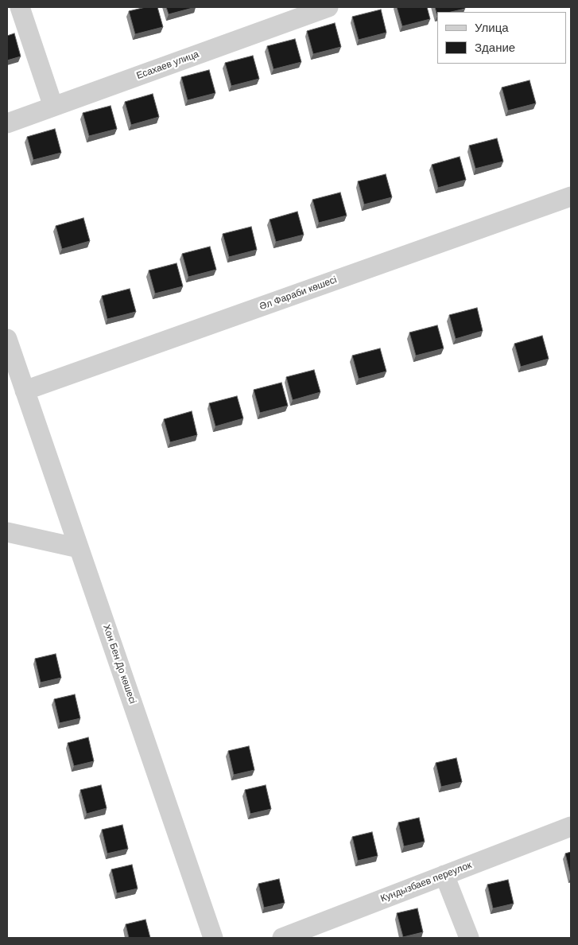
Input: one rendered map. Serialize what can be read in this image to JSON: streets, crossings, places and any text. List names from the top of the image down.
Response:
{
  "streets": {
    "street": [
      "Есахаев улица",
      "Әл Фараби көшесі",
      "Хон Бен До көшесі",
      "Кундызбаев переулок"
    ]
  },
  "crossings": [
    ["Әл Фараби көшесі", "Хон Бен До көшесі"]
  ],
  "legend": ["Улица", "Здание"]
}
